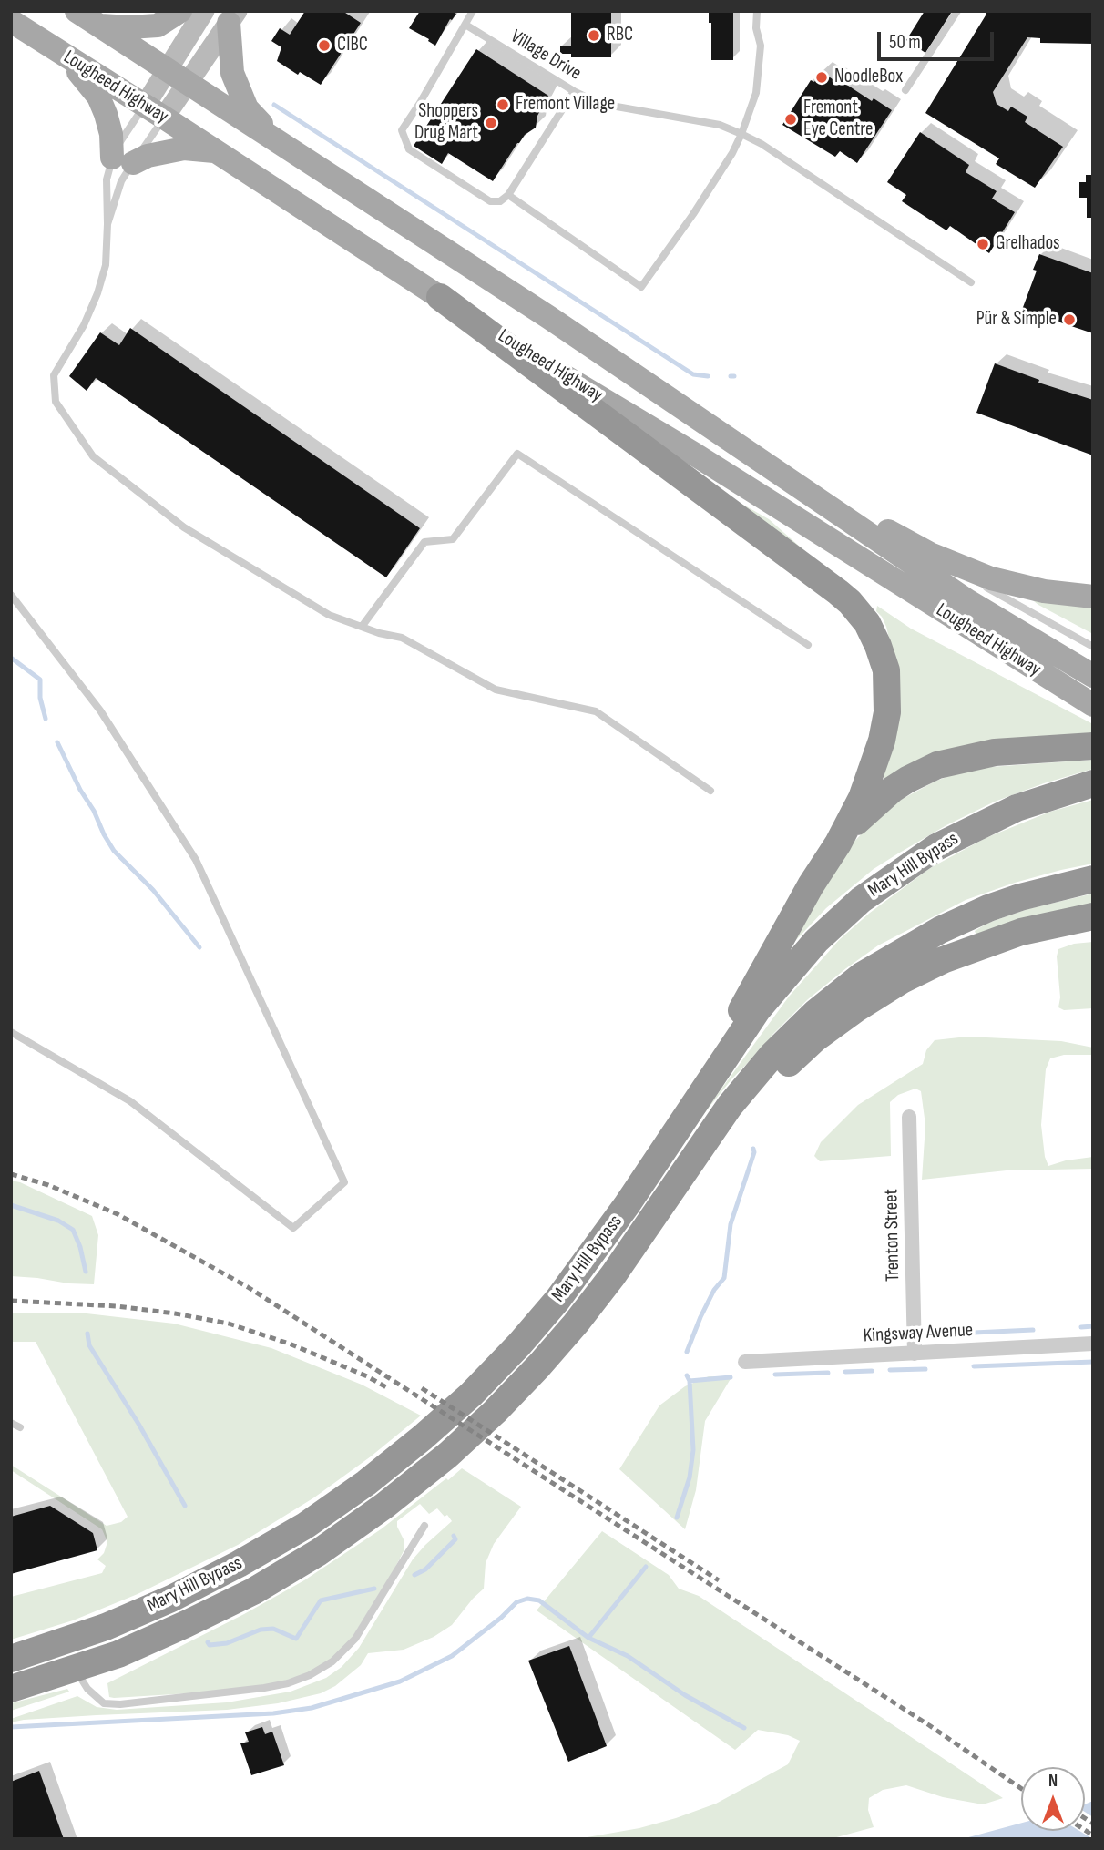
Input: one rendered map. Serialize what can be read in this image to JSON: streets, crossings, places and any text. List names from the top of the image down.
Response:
{
  "streets": {
    "highway": ["Mary Hill Bypass"],
    "main road": ["Lougheed Highway"],
    "street": ["Trenton Street", "Kingsway Avenue"],
    "lane": ["Village Drive"]
  },
  "crossings": [
    ["Trenton Street", "Kingsway Avenue"]
  ],
  "places": [
    "RBC",
    "CIBC",
    "NoodleBox",
    "Fremont Village",
    "Fremont Eye Centre",
    "Shoppers Drug Mart",
    "Grelhados",
    "Pür & Simple"
  ],
  "scale_bar": "50 m",
  "north": "top"
}
